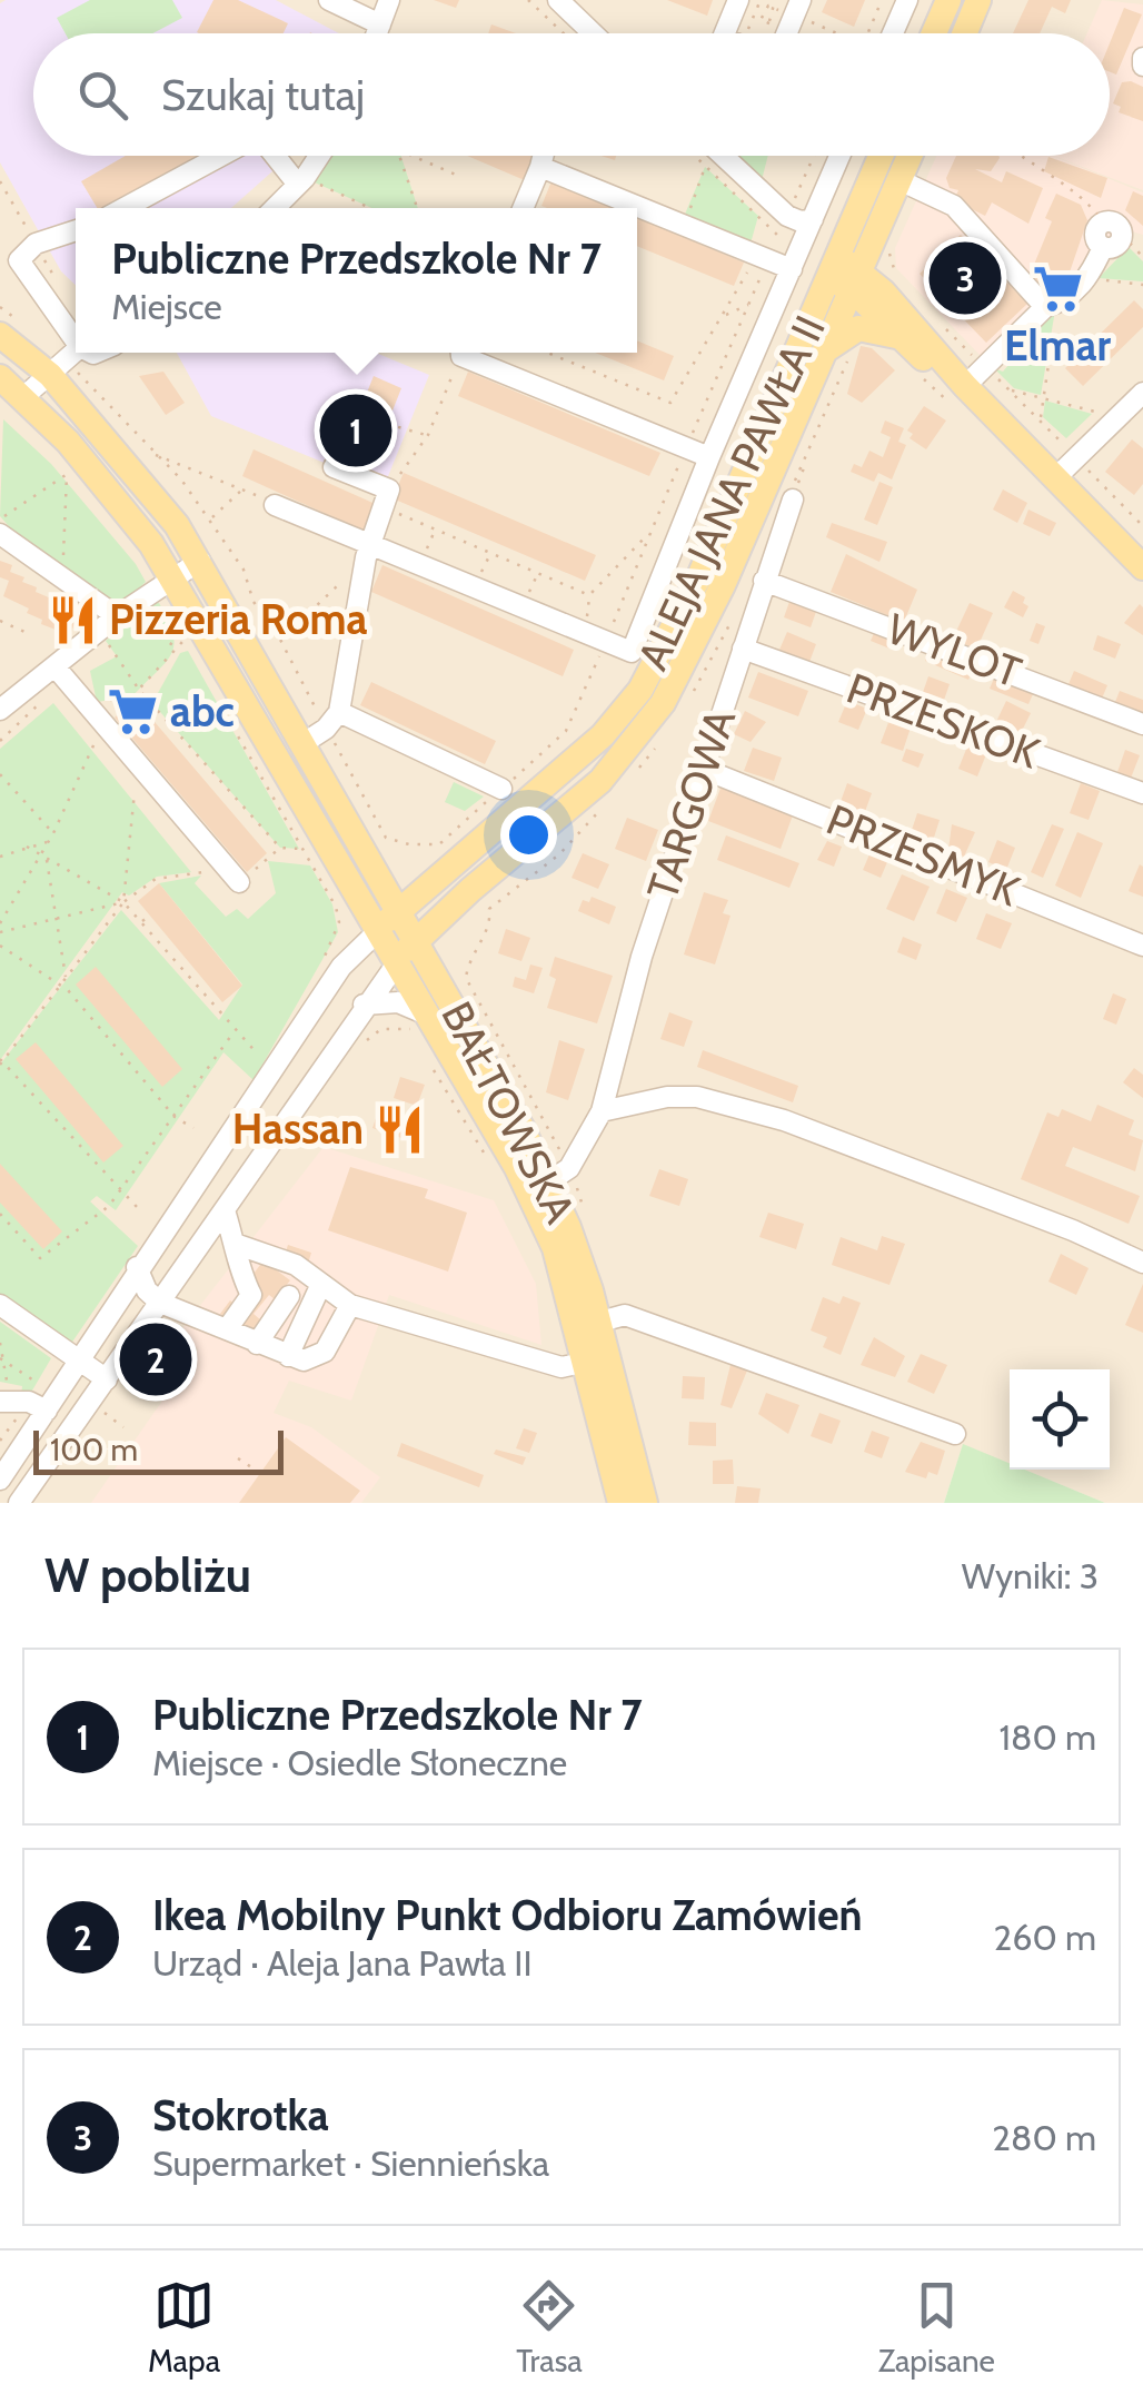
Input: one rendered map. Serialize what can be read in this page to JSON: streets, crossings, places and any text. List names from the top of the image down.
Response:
{
  "streets": {
    "main road": ["ALEJA JANA PAWŁA II", "BAŁTOWSKA"],
    "street": [
      "WYLOT",
      "PRZESKOK",
      "TARGOWA",
      "PRZESMYK"
    ]
  },
  "crossings": [
    ["ALEJA JANA PAWŁA II", "BAŁTOWSKA"],
    ["WYLOT", "TARGOWA"],
    ["PRZESKOK", "TARGOWA"],
    ["TARGOWA", "PRZESMYK"],
    ["TARGOWA", "BAŁTOWSKA"]
  ],
  "places": {
    "supermarket": ["Elmar", "abc"],
    "restaurant": ["Pizzeria Roma", "Hassan"]
  },
  "scale_bar": "100 m",
  "page": {
    "search": "Szukaj tutaj",
    "popup": ["Publiczne Przedszkole Nr 7", "Miejsce"],
    "pins": ["3", "1", "2"],
    "scale": "100 m",
    "heading": ["W pobliżu", "Wyniki: 3"],
    "list": [
      {
        "mark": "1",
        "name": "Publiczne Przedszkole Nr 7",
        "note": "Miejsce · Osiedle Słoneczne",
        "value": "180 m"
      },
      {
        "mark": "2",
        "name": "Ikea Mobilny Punkt Odbioru Zamówień",
        "note": "Urząd · Aleja Jana Pawła II",
        "value": "260 m"
      },
      {
        "mark": "3",
        "name": "Stokrotka",
        "note": "Supermarket · Siennieńska",
        "value": "280 m"
      }
    ],
    "nav": ["Mapa", "Trasa", "Zapisane"]
  }
}
